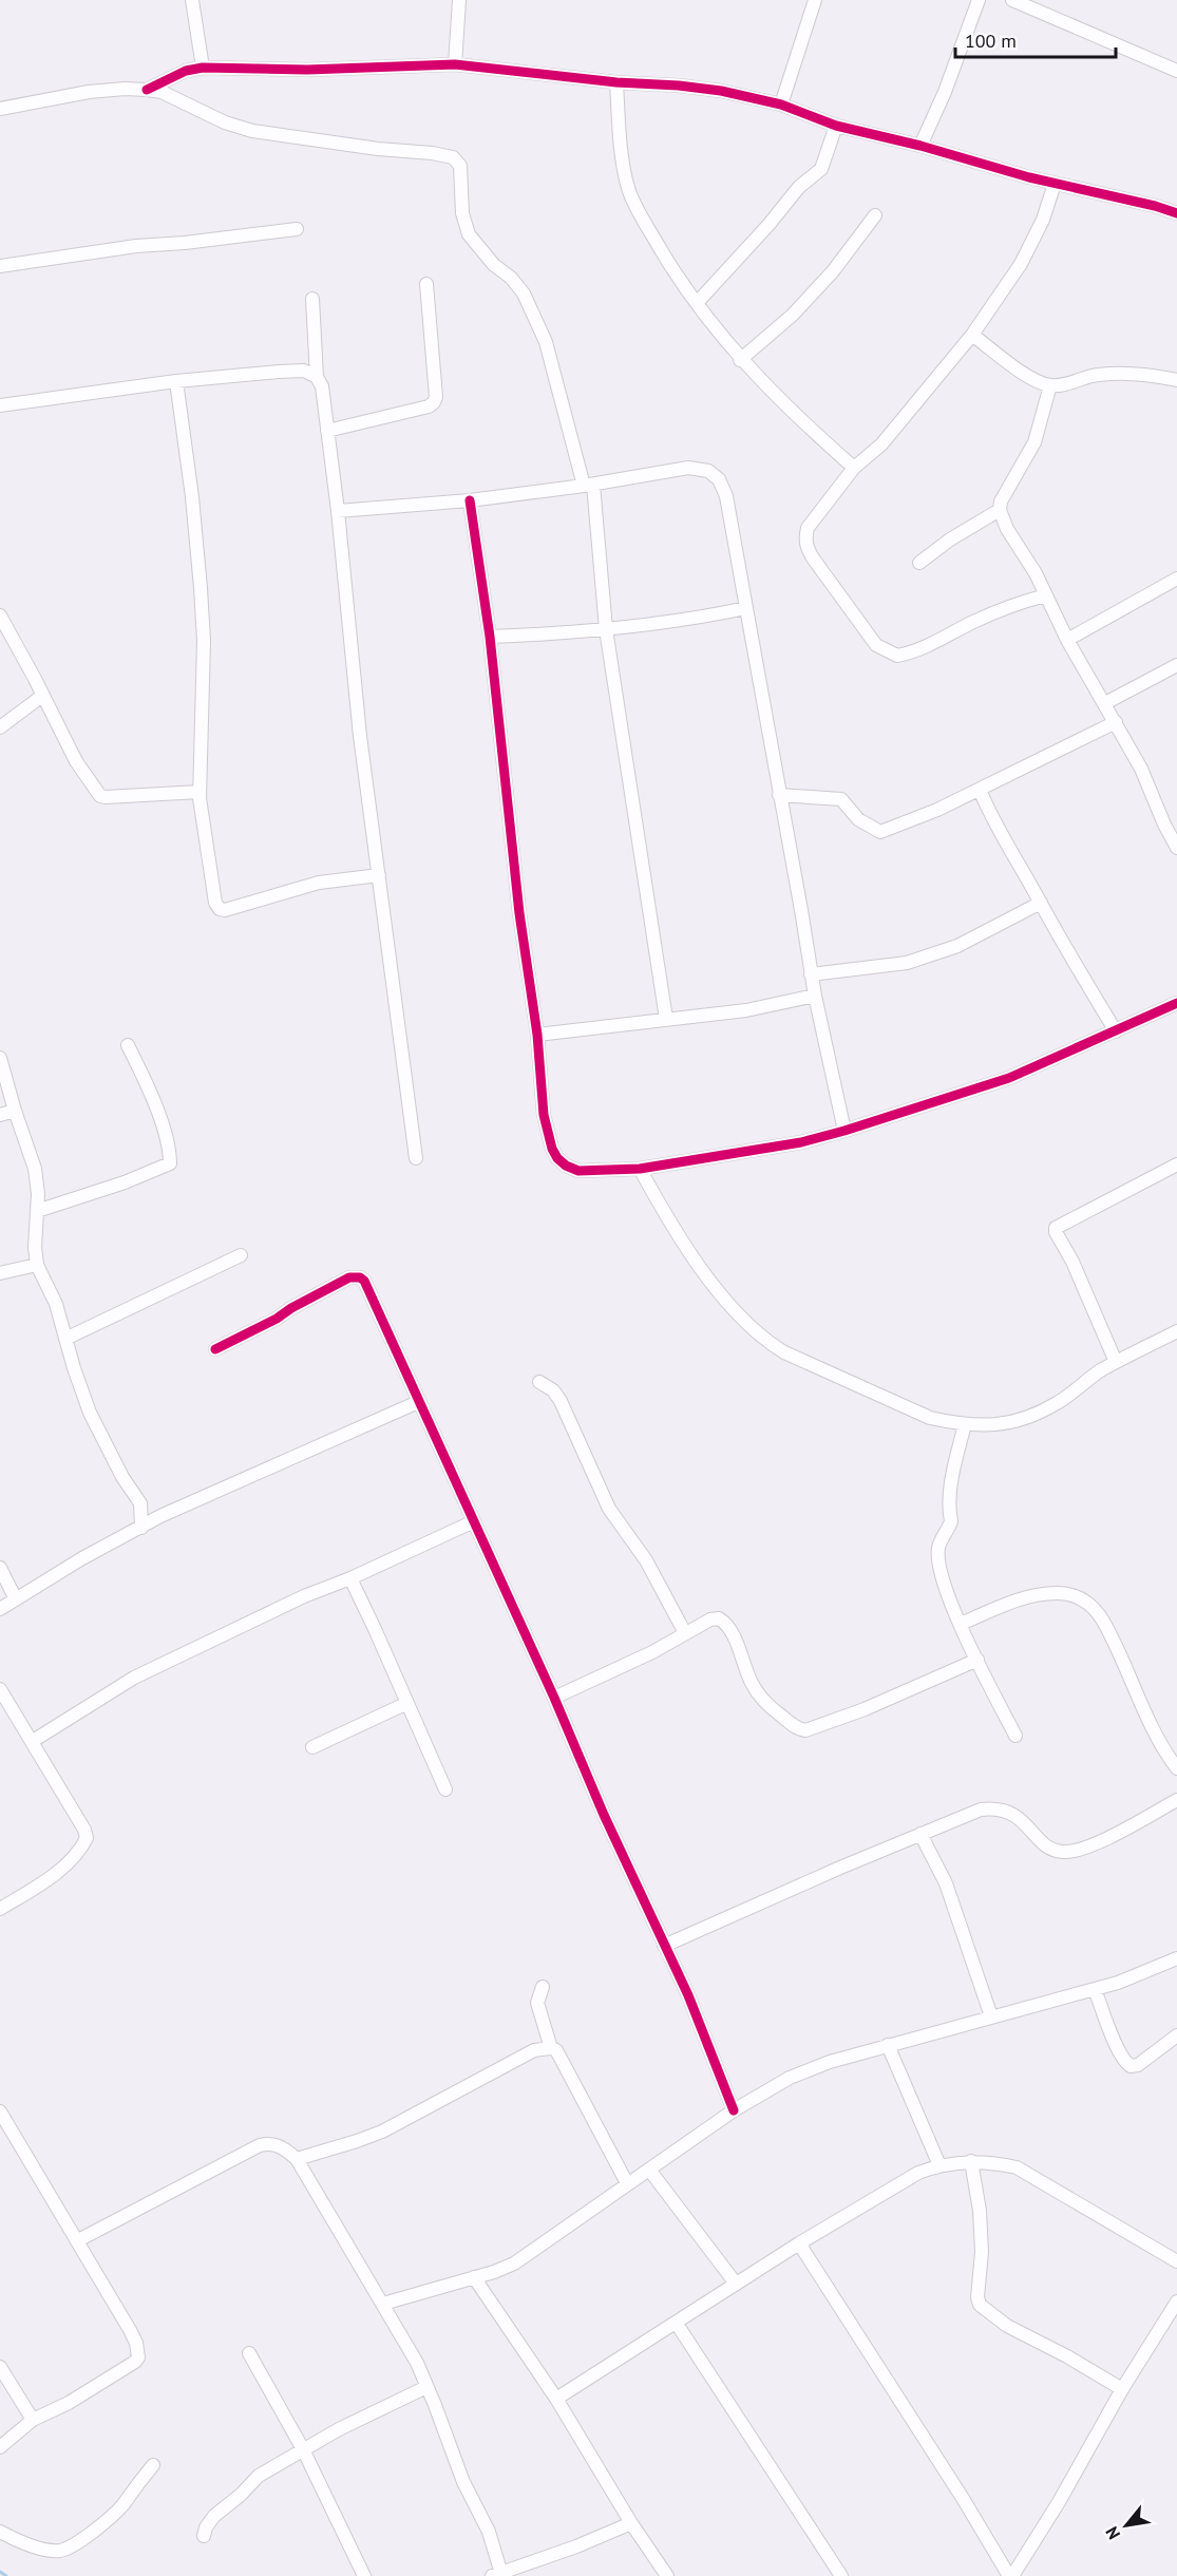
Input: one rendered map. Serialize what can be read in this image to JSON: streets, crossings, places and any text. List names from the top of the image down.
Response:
{
  "scale_bar": "100 m",
  "north": "bottom left"
}
